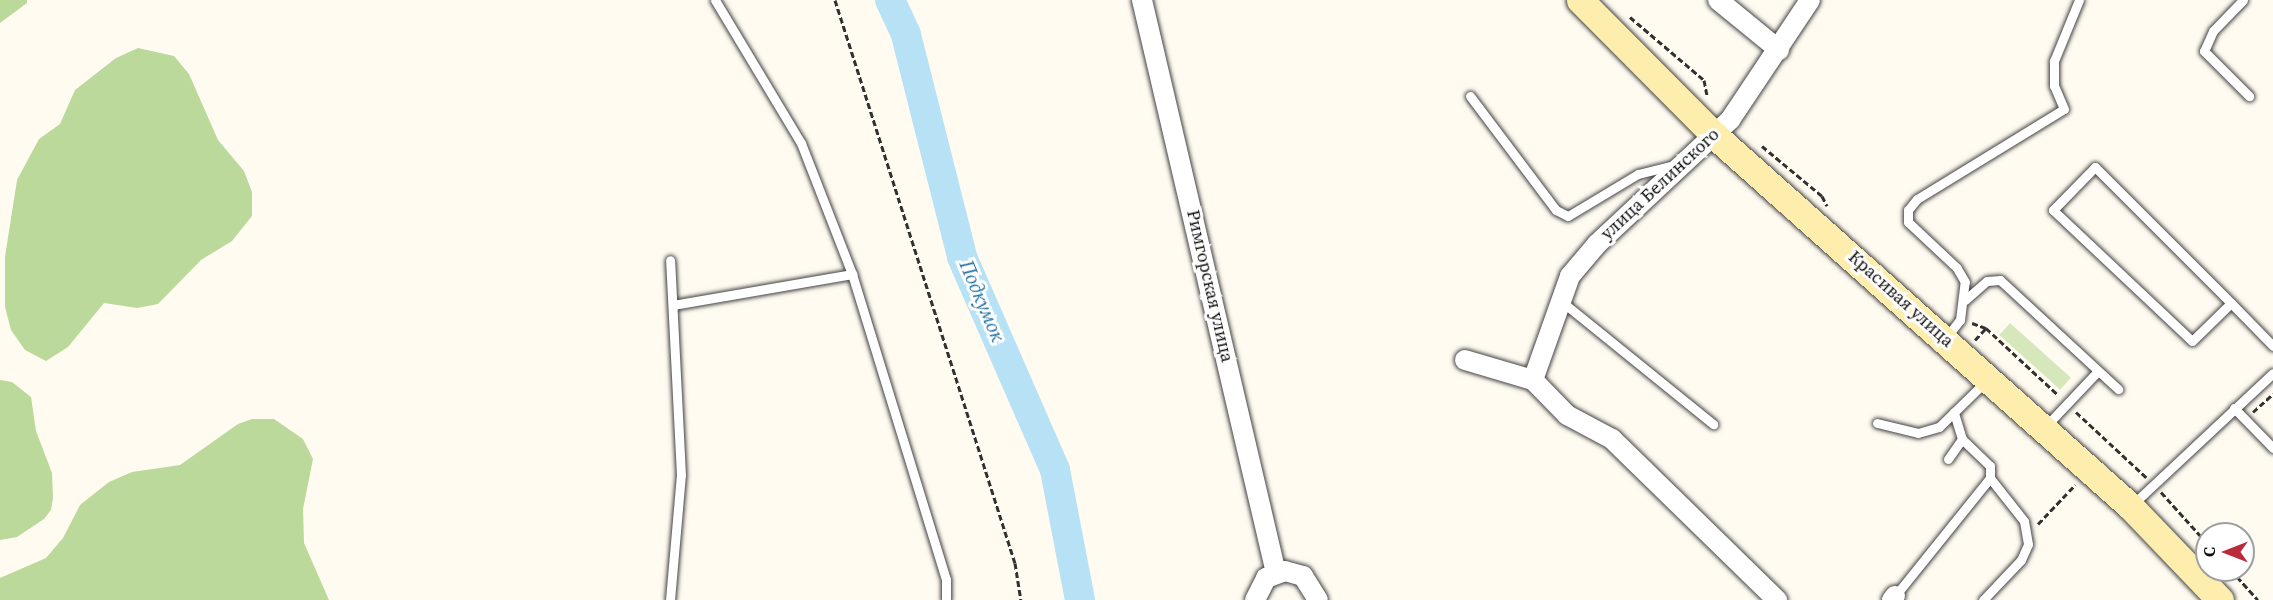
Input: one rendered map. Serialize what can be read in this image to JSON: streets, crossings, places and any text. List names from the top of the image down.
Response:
{
  "streets": {
    "main road": ["Красивая улица"],
    "street": ["улица Белинского", "Римгорская улица"]
  },
  "crossings": [
    ["улица Белинского", "Красивая улица"]
  ],
  "water": ["Подкумок"],
  "north": "left"
}
